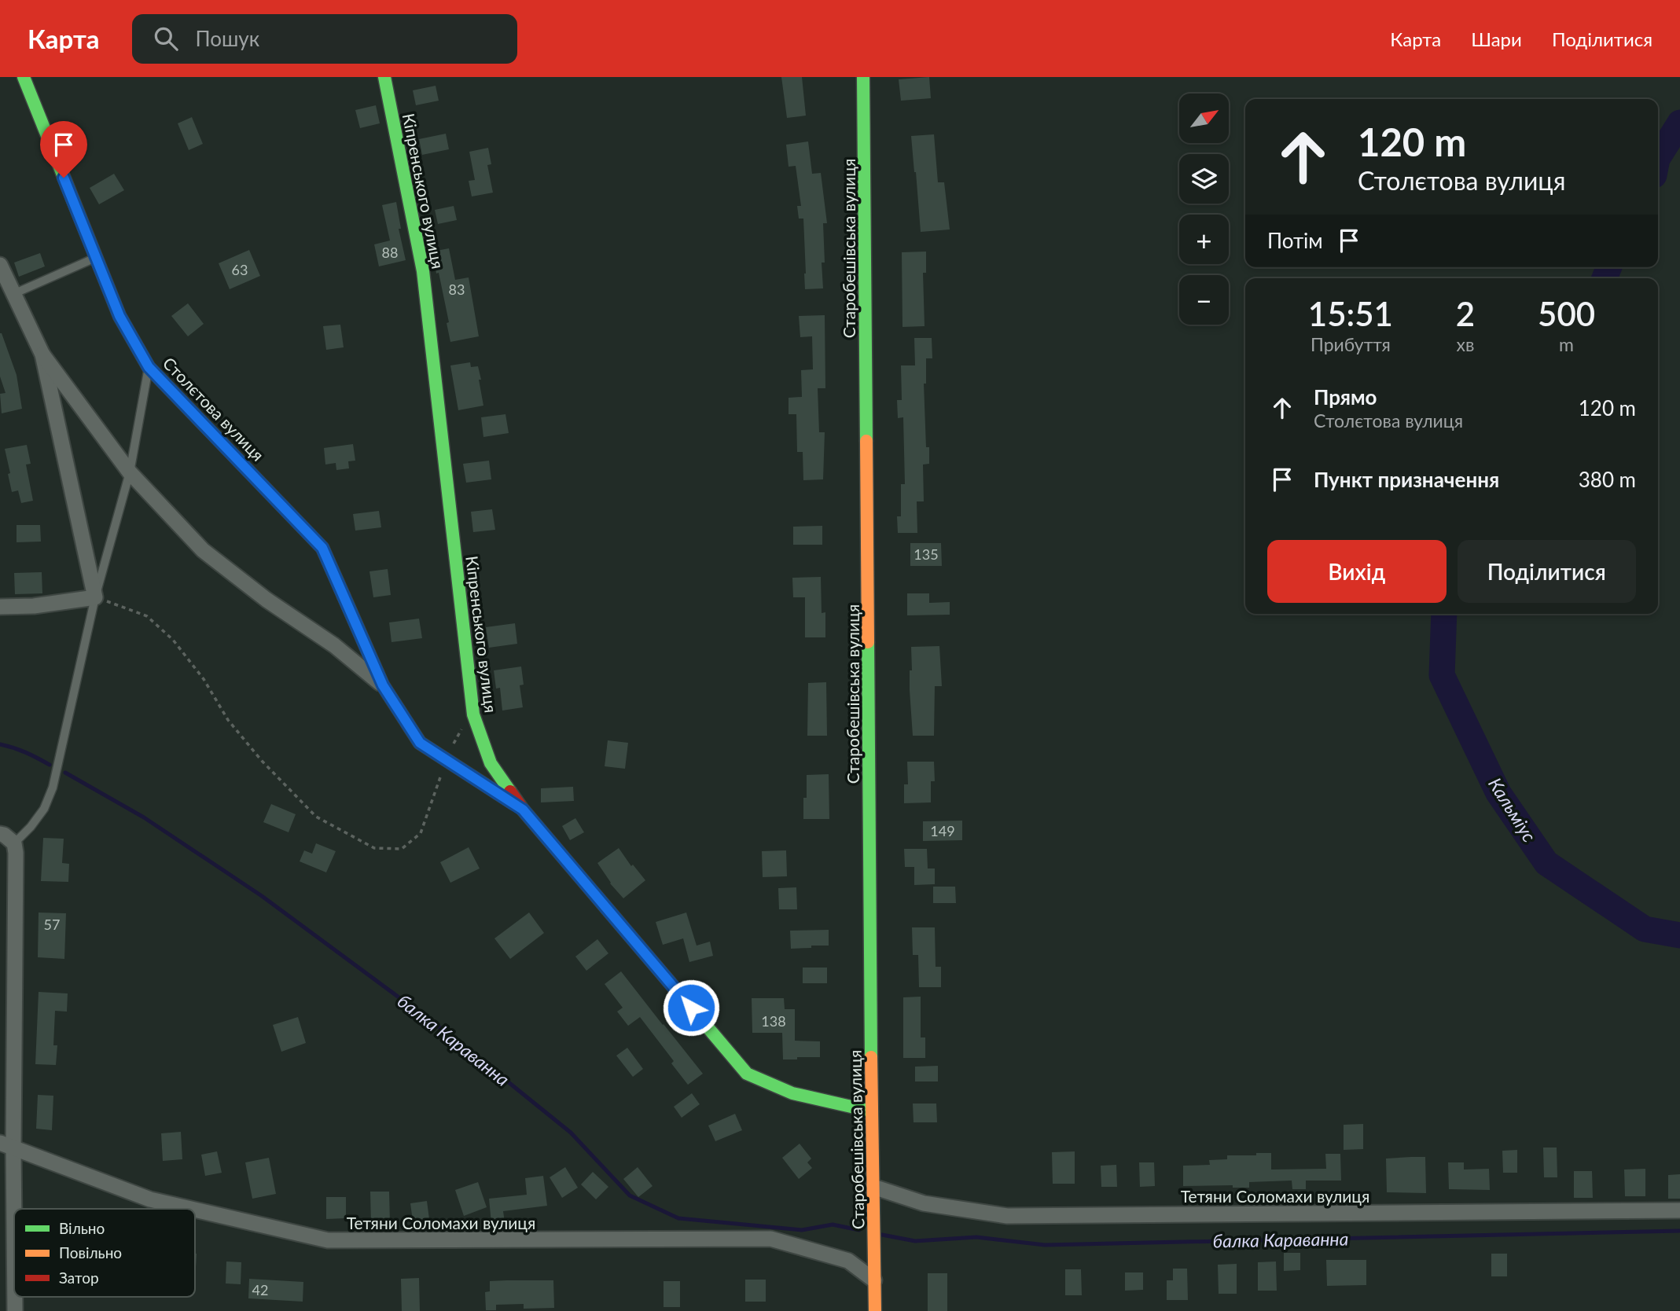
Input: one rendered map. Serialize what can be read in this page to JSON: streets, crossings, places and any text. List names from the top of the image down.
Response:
{
  "streets": {
    "street": [
      "Кіпренського вулиця",
      "Старобешівська вулиця",
      "Столєтова вулиця",
      "Тетяни Соломахи вулиця"
    ]
  },
  "crossings": [
    ["Кіпренського вулиця", "Старобешівська вулиця"],
    ["Кіпренського вулиця", "Столєтова вулиця"],
    ["Старобешівська вулиця", "Тетяни Соломахи вулиця"]
  ],
  "water": ["Кальміус", "балка Караванна"],
  "house_numbers": [
    "88",
    "63",
    "83",
    "135",
    "149",
    "57",
    "138",
    "42"
  ],
  "legend": ["Вільно", "Повільно", "Затор"],
  "north": "top right",
  "page": {
    "header": "Карта",
    "search": "Пошук",
    "nav": ["Карта", "Шари", "Поділитися"],
    "map_buttons": ["+", "−"],
    "turn": ["120 m", "Столєтова вулиця"],
    "then": "Потім",
    "eta": [
      "15:51",
      "Прибуття",
      "2",
      "хв",
      "500",
      "m"
    ],
    "list": [
      {
        "name": "Прямо",
        "note": "Столєтова вулиця",
        "value": "120 m"
      },
      {
        "name": "Пункт призначення",
        "value": "380 m"
      }
    ],
    "buttons": ["Вихід", "Поділитися"]
  }
}
